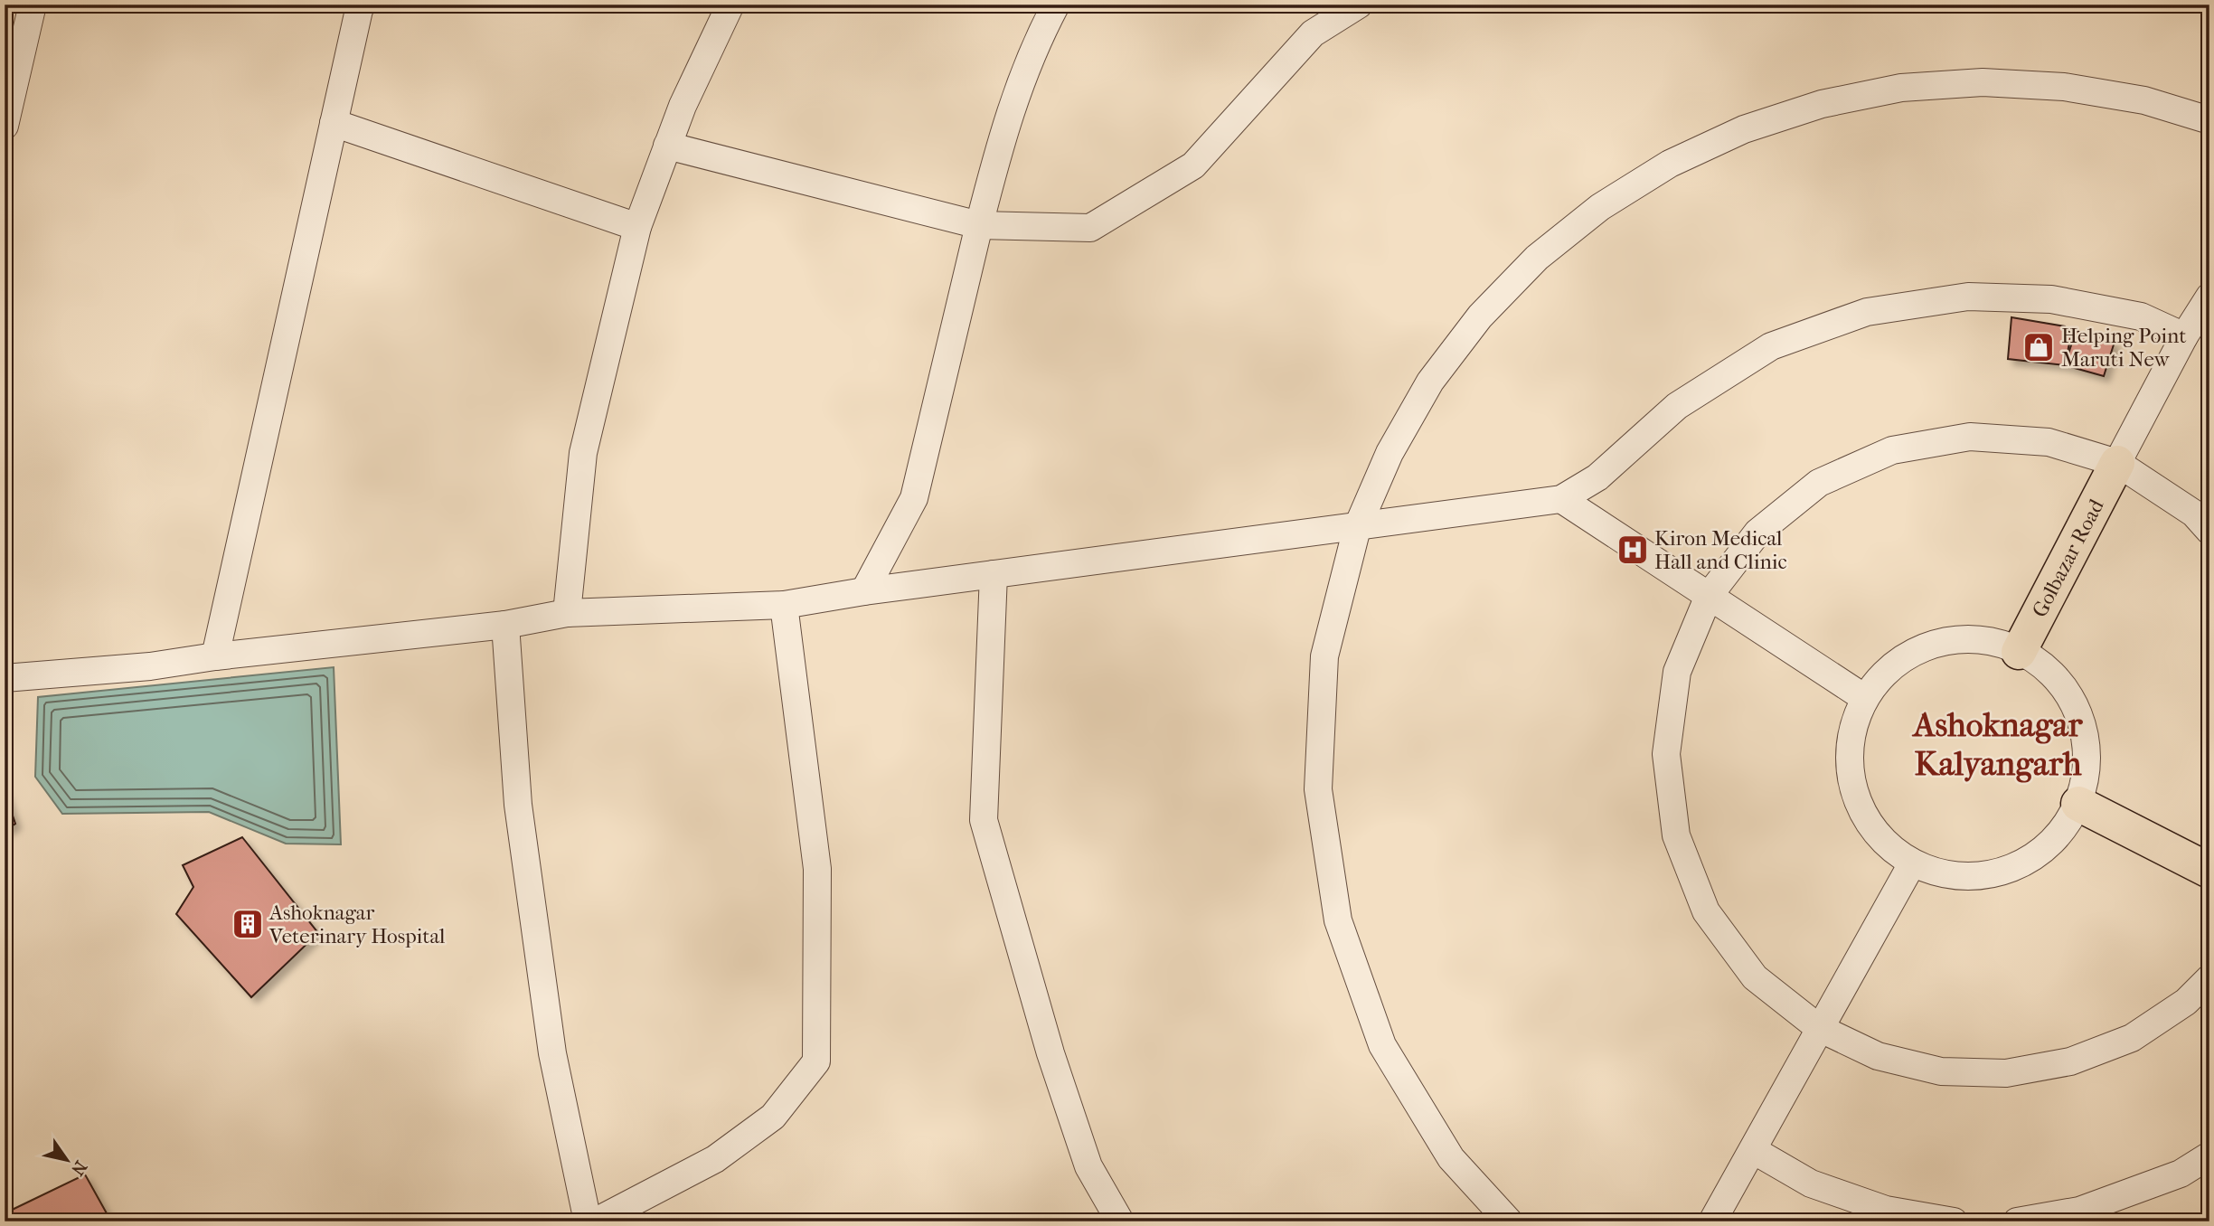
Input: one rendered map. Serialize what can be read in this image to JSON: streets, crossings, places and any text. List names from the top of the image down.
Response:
{
  "streets": {
    "main road": ["Golbazar Road"]
  },
  "districts": ["Ashoknagar Kalyangarh"],
  "places": {
    "shop": ["Helping Point Maruti New"],
    "hospital": ["Kiron Medical Hall and Clinic"],
    "building": ["Ashoknagar Veterinary Hospital"]
  },
  "north": "bottom right"
}
